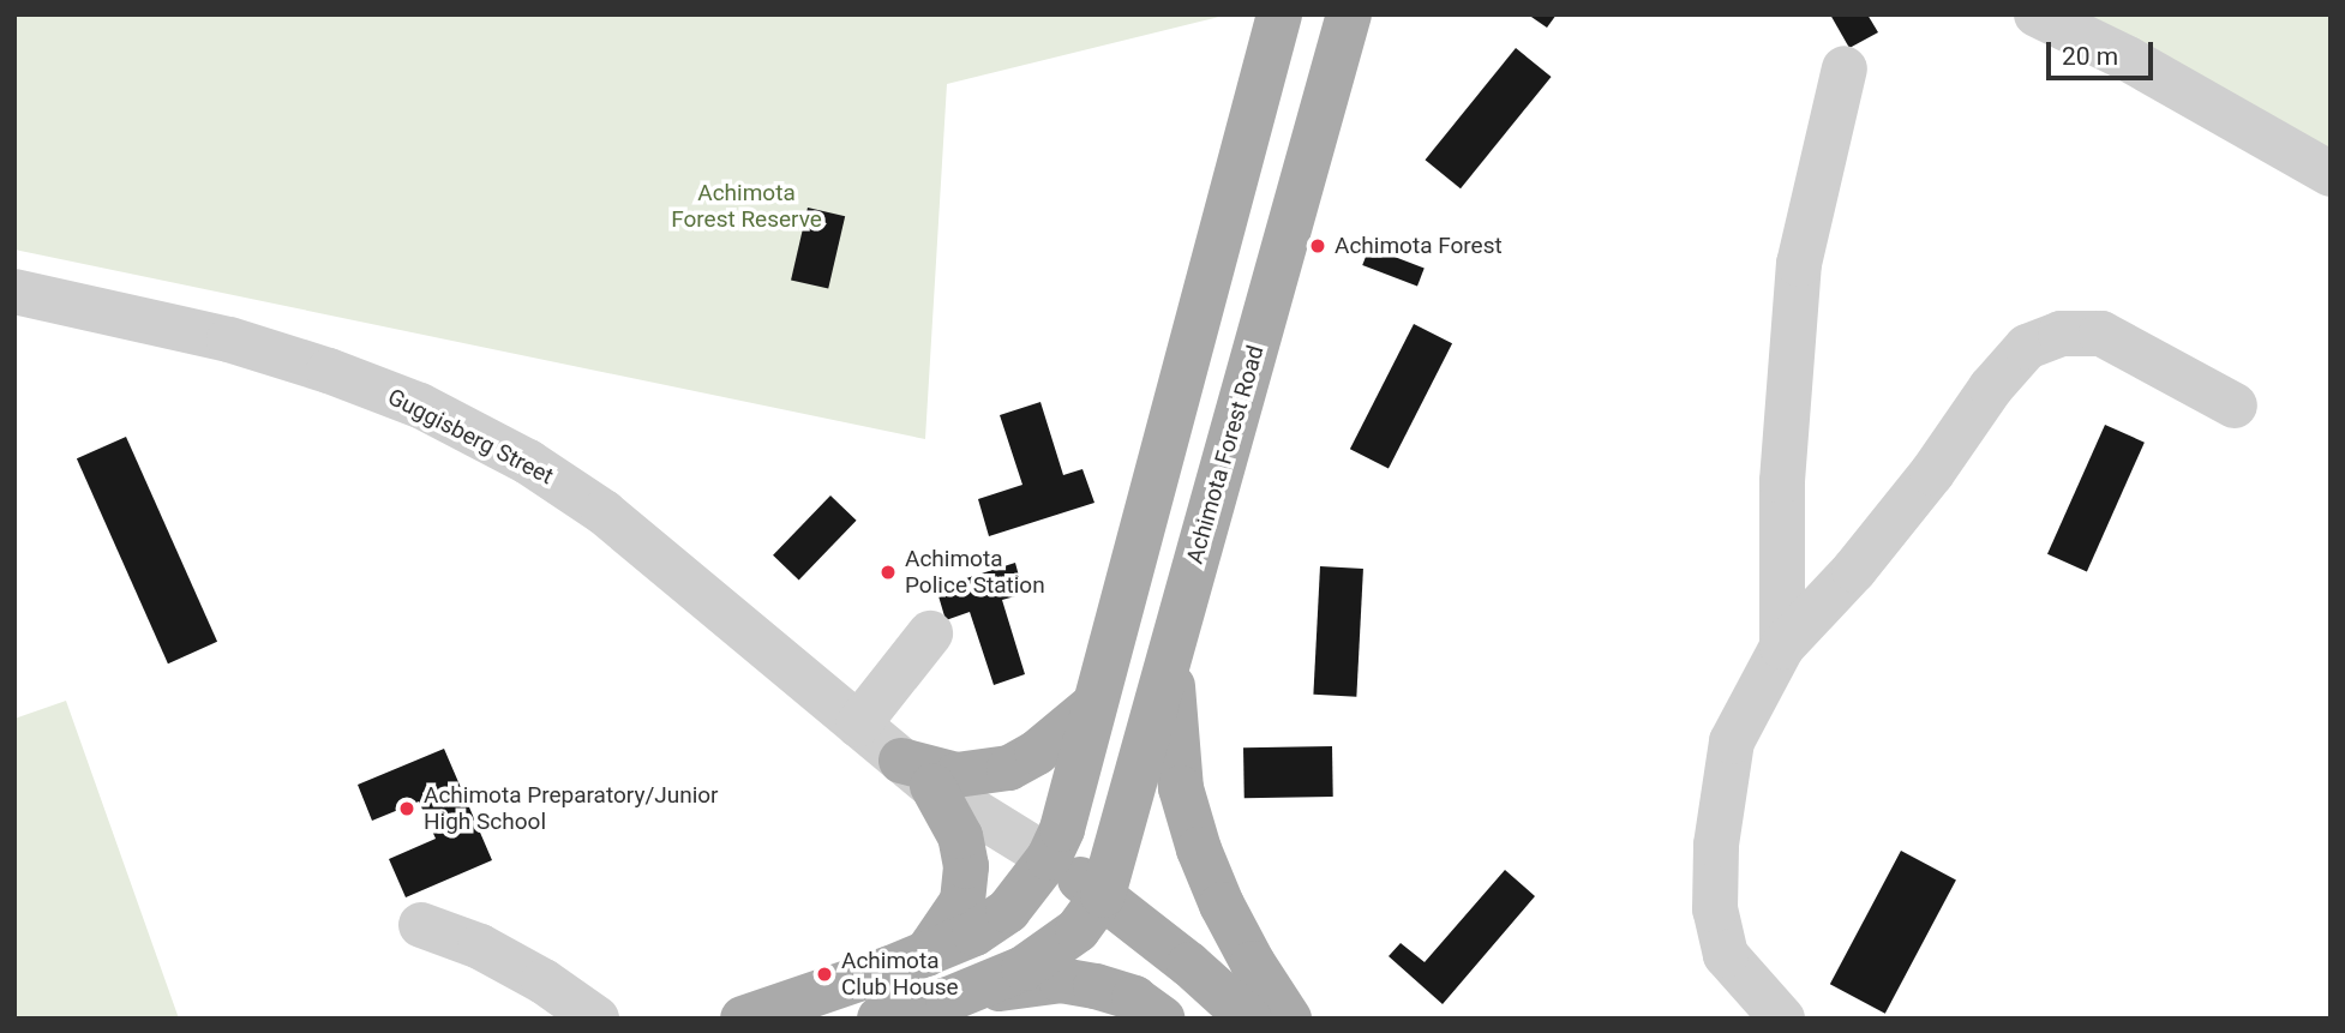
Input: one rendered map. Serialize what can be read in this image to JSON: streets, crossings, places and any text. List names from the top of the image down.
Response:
{
  "streets": {
    "main road": ["Achimota Forest Road"],
    "street": ["Guggisberg Street"]
  },
  "parks": ["Achimota Forest Reserve"],
  "places": [
    "Achimota Forest",
    "Achimota Police Station",
    "Achimota Preparatory/Junior High School",
    "Achimota Club House"
  ],
  "scale_bar": "20 m"
}
